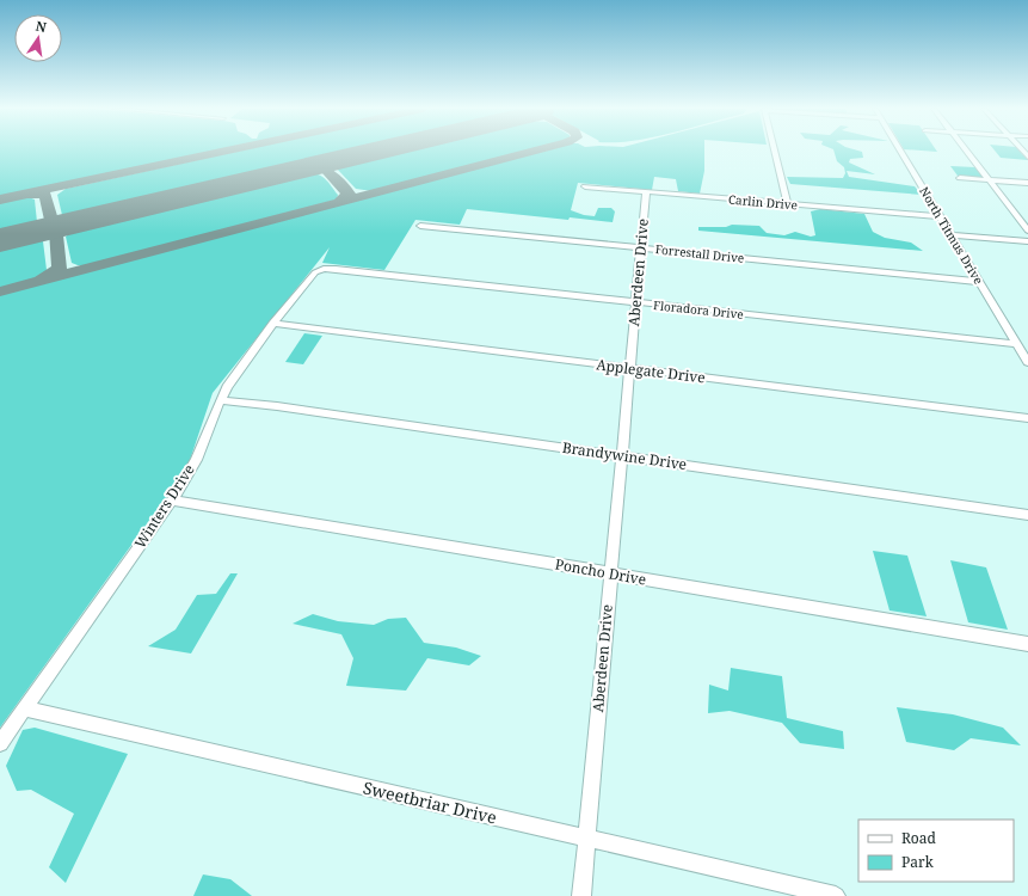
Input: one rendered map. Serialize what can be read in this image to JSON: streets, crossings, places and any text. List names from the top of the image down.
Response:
{
  "streets": {
    "street": [
      "Carlin Drive",
      "North Titmus Drive",
      "Forrestall Drive",
      "Aberdeen Drive",
      "Floradora Drive",
      "Applegate Drive",
      "Brandywine Drive",
      "Winters Drive",
      "Poncho Drive",
      "Sweetbriar Drive"
    ]
  },
  "crossings": [
    ["Carlin Drive", "North Titmus Drive"],
    ["Carlin Drive", "Aberdeen Drive"],
    ["North Titmus Drive", "Forrestall Drive"],
    ["North Titmus Drive", "Floradora Drive"],
    ["Forrestall Drive", "Aberdeen Drive"],
    ["Aberdeen Drive", "Floradora Drive"],
    ["Aberdeen Drive", "Applegate Drive"],
    ["Aberdeen Drive", "Brandywine Drive"],
    ["Aberdeen Drive", "Poncho Drive"],
    ["Aberdeen Drive", "Sweetbriar Drive"],
    ["Floradora Drive", "Winters Drive"],
    ["Applegate Drive", "Winters Drive"],
    ["Brandywine Drive", "Winters Drive"],
    ["Winters Drive", "Poncho Drive"],
    ["Winters Drive", "Sweetbriar Drive"]
  ],
  "legend": ["Road", "Park"],
  "north": "top"
}
